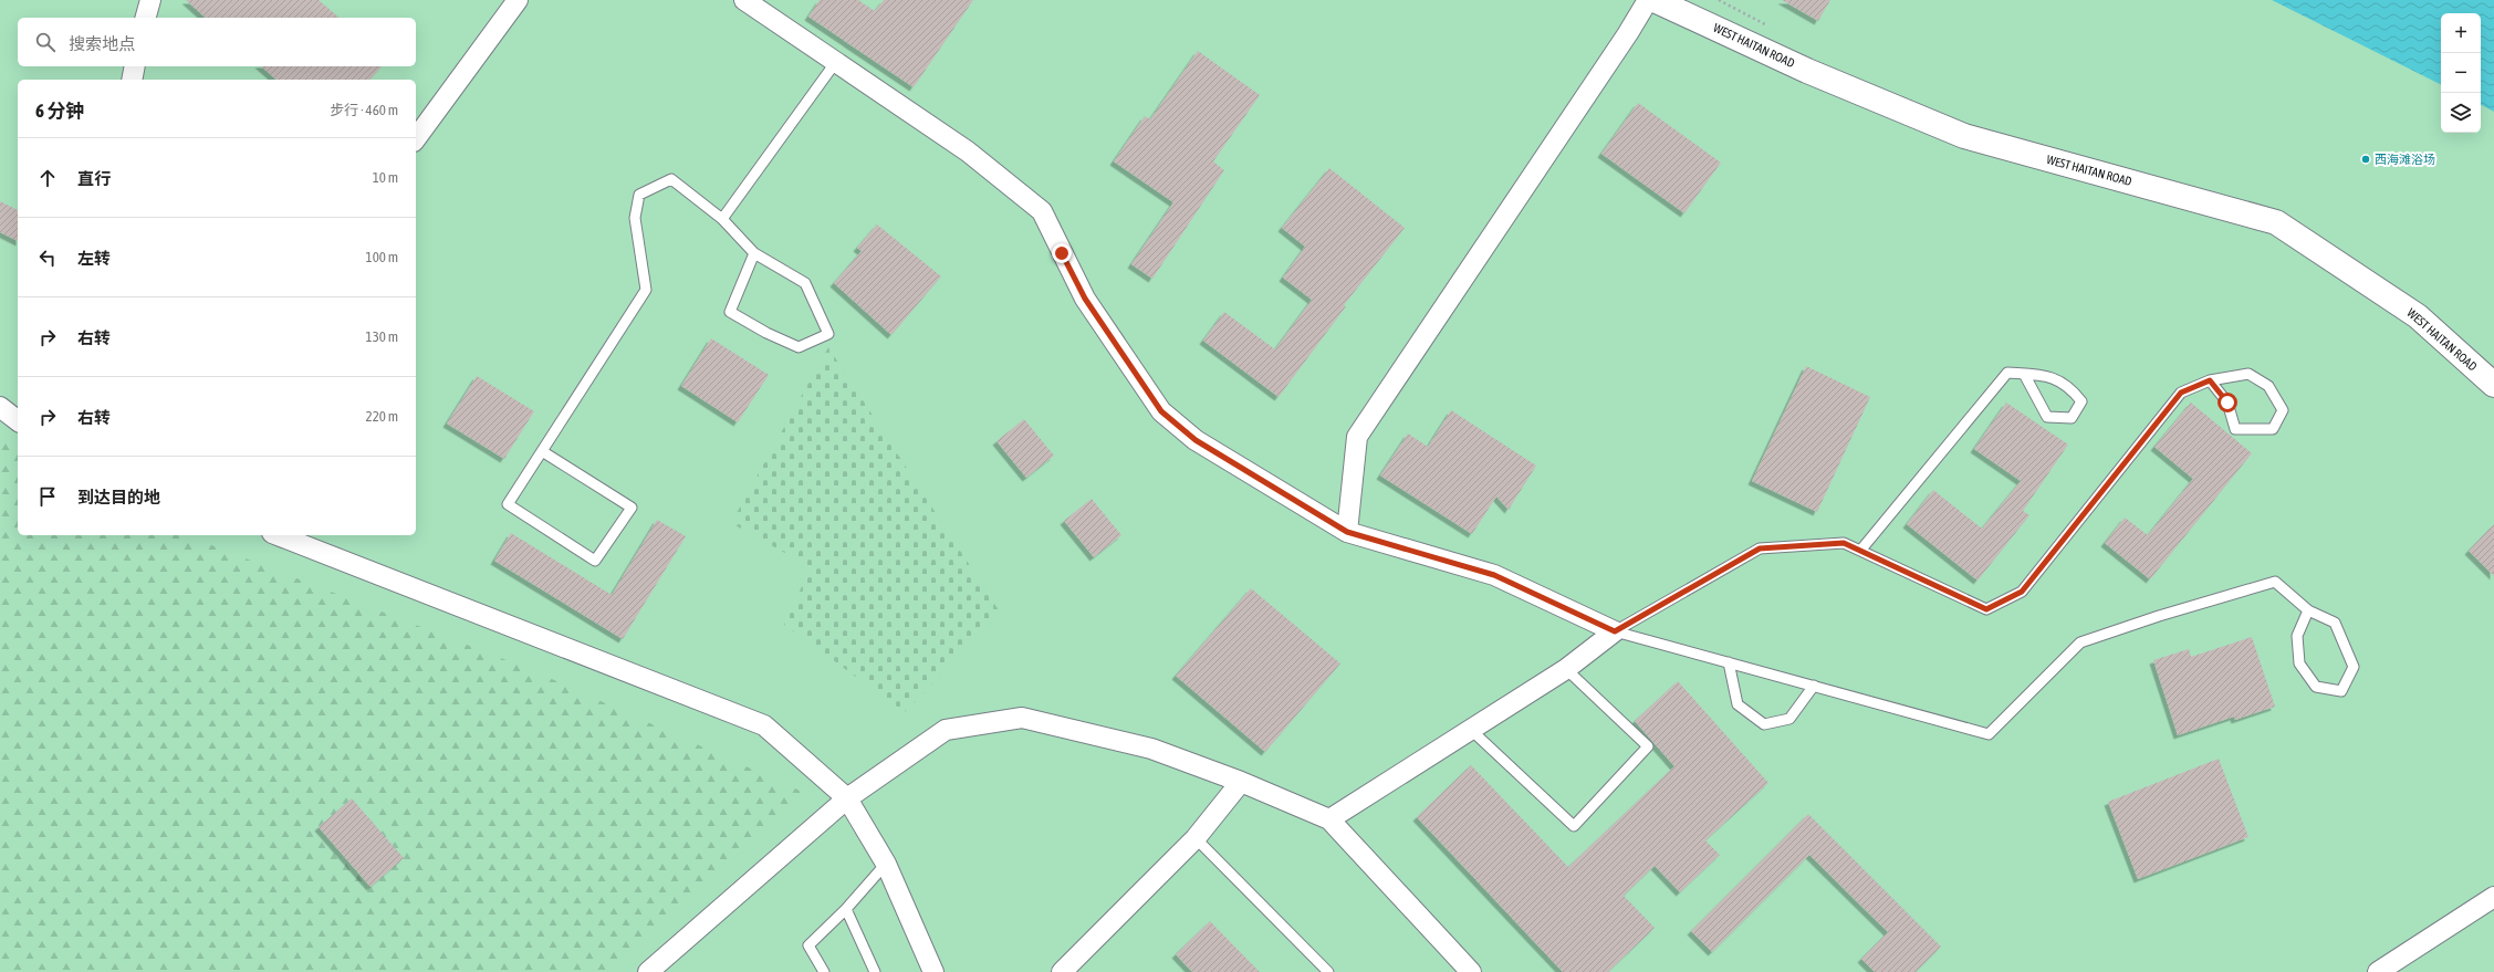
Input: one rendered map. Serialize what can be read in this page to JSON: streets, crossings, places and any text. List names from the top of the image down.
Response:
{
  "streets": {
    "main road": ["WEST HAITAN ROAD"]
  },
  "places": ["西海滩浴场"],
  "page": {
    "map_buttons": ["+", "−"],
    "search": "搜索地点",
    "heading": ["6 分钟", "步行 · 460 m"],
    "list": [
      ["直行", "10 m"],
      ["左转", "100 m"],
      ["右转", "130 m"],
      ["右转", "220 m"],
      "到达目的地"
    ]
  }
}
